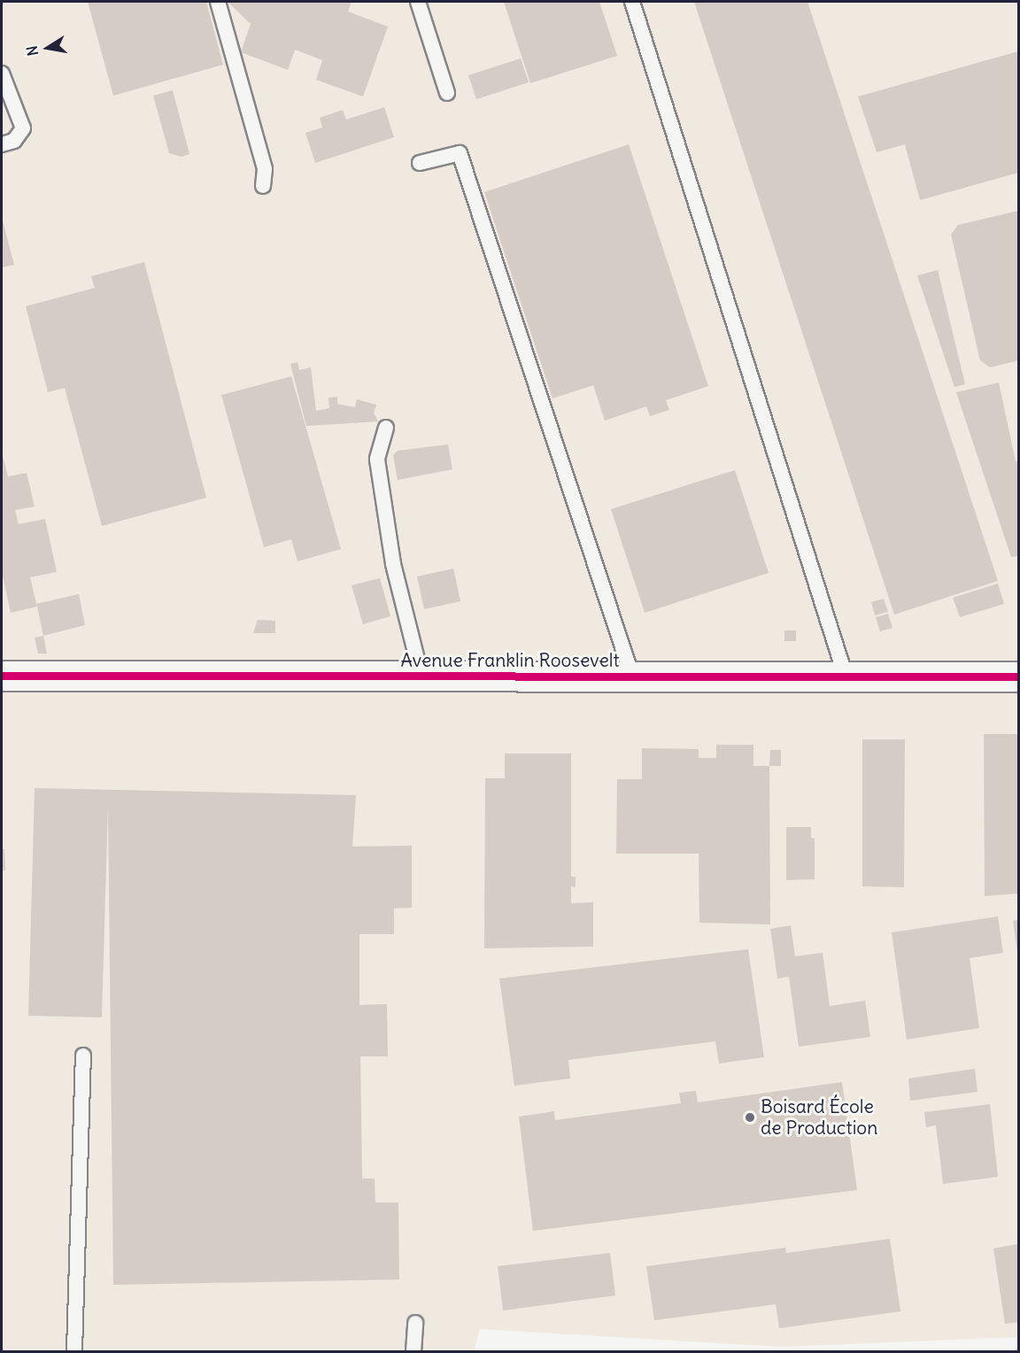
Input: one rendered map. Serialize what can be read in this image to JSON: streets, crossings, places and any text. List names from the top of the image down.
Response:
{
  "streets": {
    "street": ["Avenue Franklin Roosevelt"]
  },
  "places": ["Boisard École de Production"],
  "north": "left"
}
